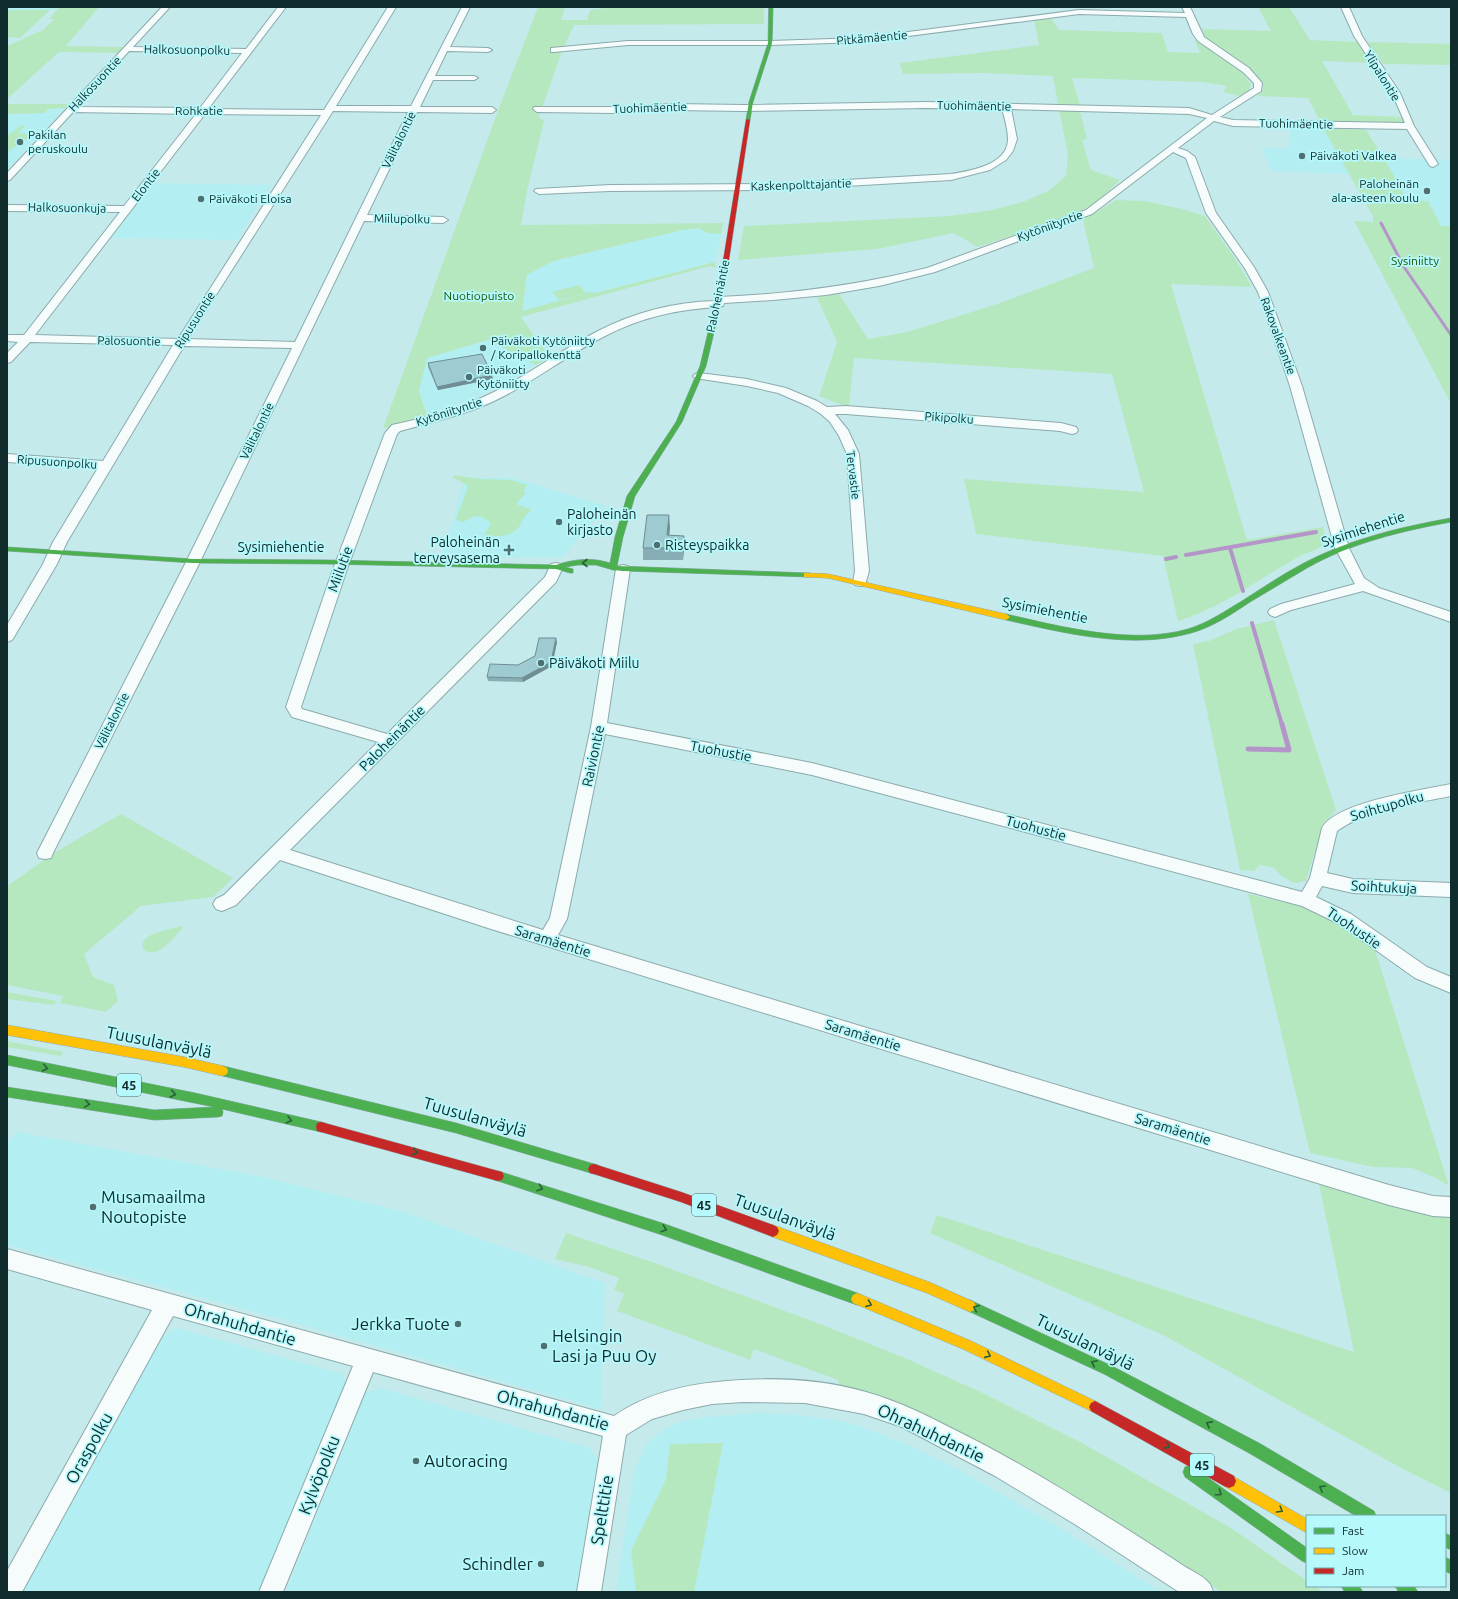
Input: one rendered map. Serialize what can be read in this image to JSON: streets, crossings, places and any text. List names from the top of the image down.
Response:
{
  "streets": {
    "main road": [
      "Paloheinäntie",
      "Sysimiehentie",
      "Tuusulanväylä",
      "45"
    ],
    "street": [
      "Pitkämäentie",
      "Halkosuonpolku",
      "Ylipalontie",
      "Halkosuontie",
      "Tuohimäentie",
      "Rohkatie",
      "Välitalontie",
      "Elontie",
      "Kaskenpolttajantie",
      "Halkosuonkuja",
      "Miilupolku",
      "Kytöniityntie",
      "Ripusuontie",
      "Rakovalkeantie",
      "Palosuontie",
      "Pikipolku",
      "Ripusuonpolku",
      "Tervastie",
      "Miilutie",
      "Tuohustie",
      "Raiviontie",
      "Soihtupolku",
      "Soihtukuja",
      "Saramäentie",
      "Ohrahuhdantie",
      "Oraspolku",
      "Kylvöpolku",
      "Spelttitie"
    ]
  },
  "crossings": [
    ["Pitkämäentie", "Kytöniityntie"],
    ["Pitkämäentie", "Paloheinäntie"],
    ["Halkosuonpolku", "Halkosuontie"],
    ["Halkosuonpolku", "Elontie"],
    ["Ylipalontie", "Tuohimäentie"],
    ["Halkosuontie", "Rohkatie"],
    ["Tuohimäentie", "Kaskenpolttajantie"],
    ["Tuohimäentie", "Kytöniityntie"],
    ["Tuohimäentie", "Paloheinäntie"],
    ["Rohkatie", "Välitalontie"],
    ["Rohkatie", "Elontie"],
    ["Rohkatie", "Ripusuontie"],
    ["Välitalontie", "Miilupolku"],
    ["Välitalontie", "Palosuontie"],
    ["Välitalontie", "Sysimiehentie"],
    ["Elontie", "Halkosuonkuja"],
    ["Elontie", "Palosuontie"],
    ["Kaskenpolttajantie", "Paloheinäntie"],
    ["Kytöniityntie", "Paloheinäntie"],
    ["Kytöniityntie", "Rakovalkeantie"],
    ["Kytöniityntie", "Miilutie"],
    ["Paloheinäntie", "Tervastie"],
    ["Paloheinäntie", "Sysimiehentie"],
    ["Paloheinäntie", "Miilutie"],
    ["Paloheinäntie", "Raiviontie"],
    ["Paloheinäntie", "Saramäentie"],
    ["Ripusuontie", "Palosuontie"],
    ["Ripusuontie", "Ripusuonpolku"],
    ["Ripusuontie", "Sysimiehentie"],
    ["Rakovalkeantie", "Sysimiehentie"],
    ["Pikipolku", "Tervastie"],
    ["Tervastie", "Sysimiehentie"],
    ["Sysimiehentie", "Miilutie"],
    ["Sysimiehentie", "Raiviontie"],
    ["Tuohustie", "Raiviontie"],
    ["Tuohustie", "Soihtupolku"],
    ["Raiviontie", "Saramäentie"],
    ["Soihtupolku", "Soihtukuja"],
    ["Ohrahuhdantie", "Oraspolku"],
    ["Ohrahuhdantie", "Kylvöpolku"],
    ["Ohrahuhdantie", "Spelttitie"]
  ],
  "parks": ["Sysiniitty", "Nuotiopuisto"],
  "places": {
    "other": [
      "Pakilan peruskoulu",
      "Päiväkoti Valkea",
      "Paloheinän ala-asteen koulu",
      "Päiväkoti Eloisa",
      "Päiväkoti Kytöniitty / Koripallokenttä",
      "Päiväkoti Kytöniitty",
      "Paloheinän kirjasto",
      "Risteyspaikka",
      "Päiväkoti Miilu",
      "Musamaailma Noutopiste",
      "Jerkka Tuote",
      "Helsingin Lasi ja Puu Oy",
      "Autoracing",
      "Schindler"
    ],
    "health": ["Paloheinän terveysasema"]
  },
  "legend": ["Fast", "Slow", "Jam"]
}
